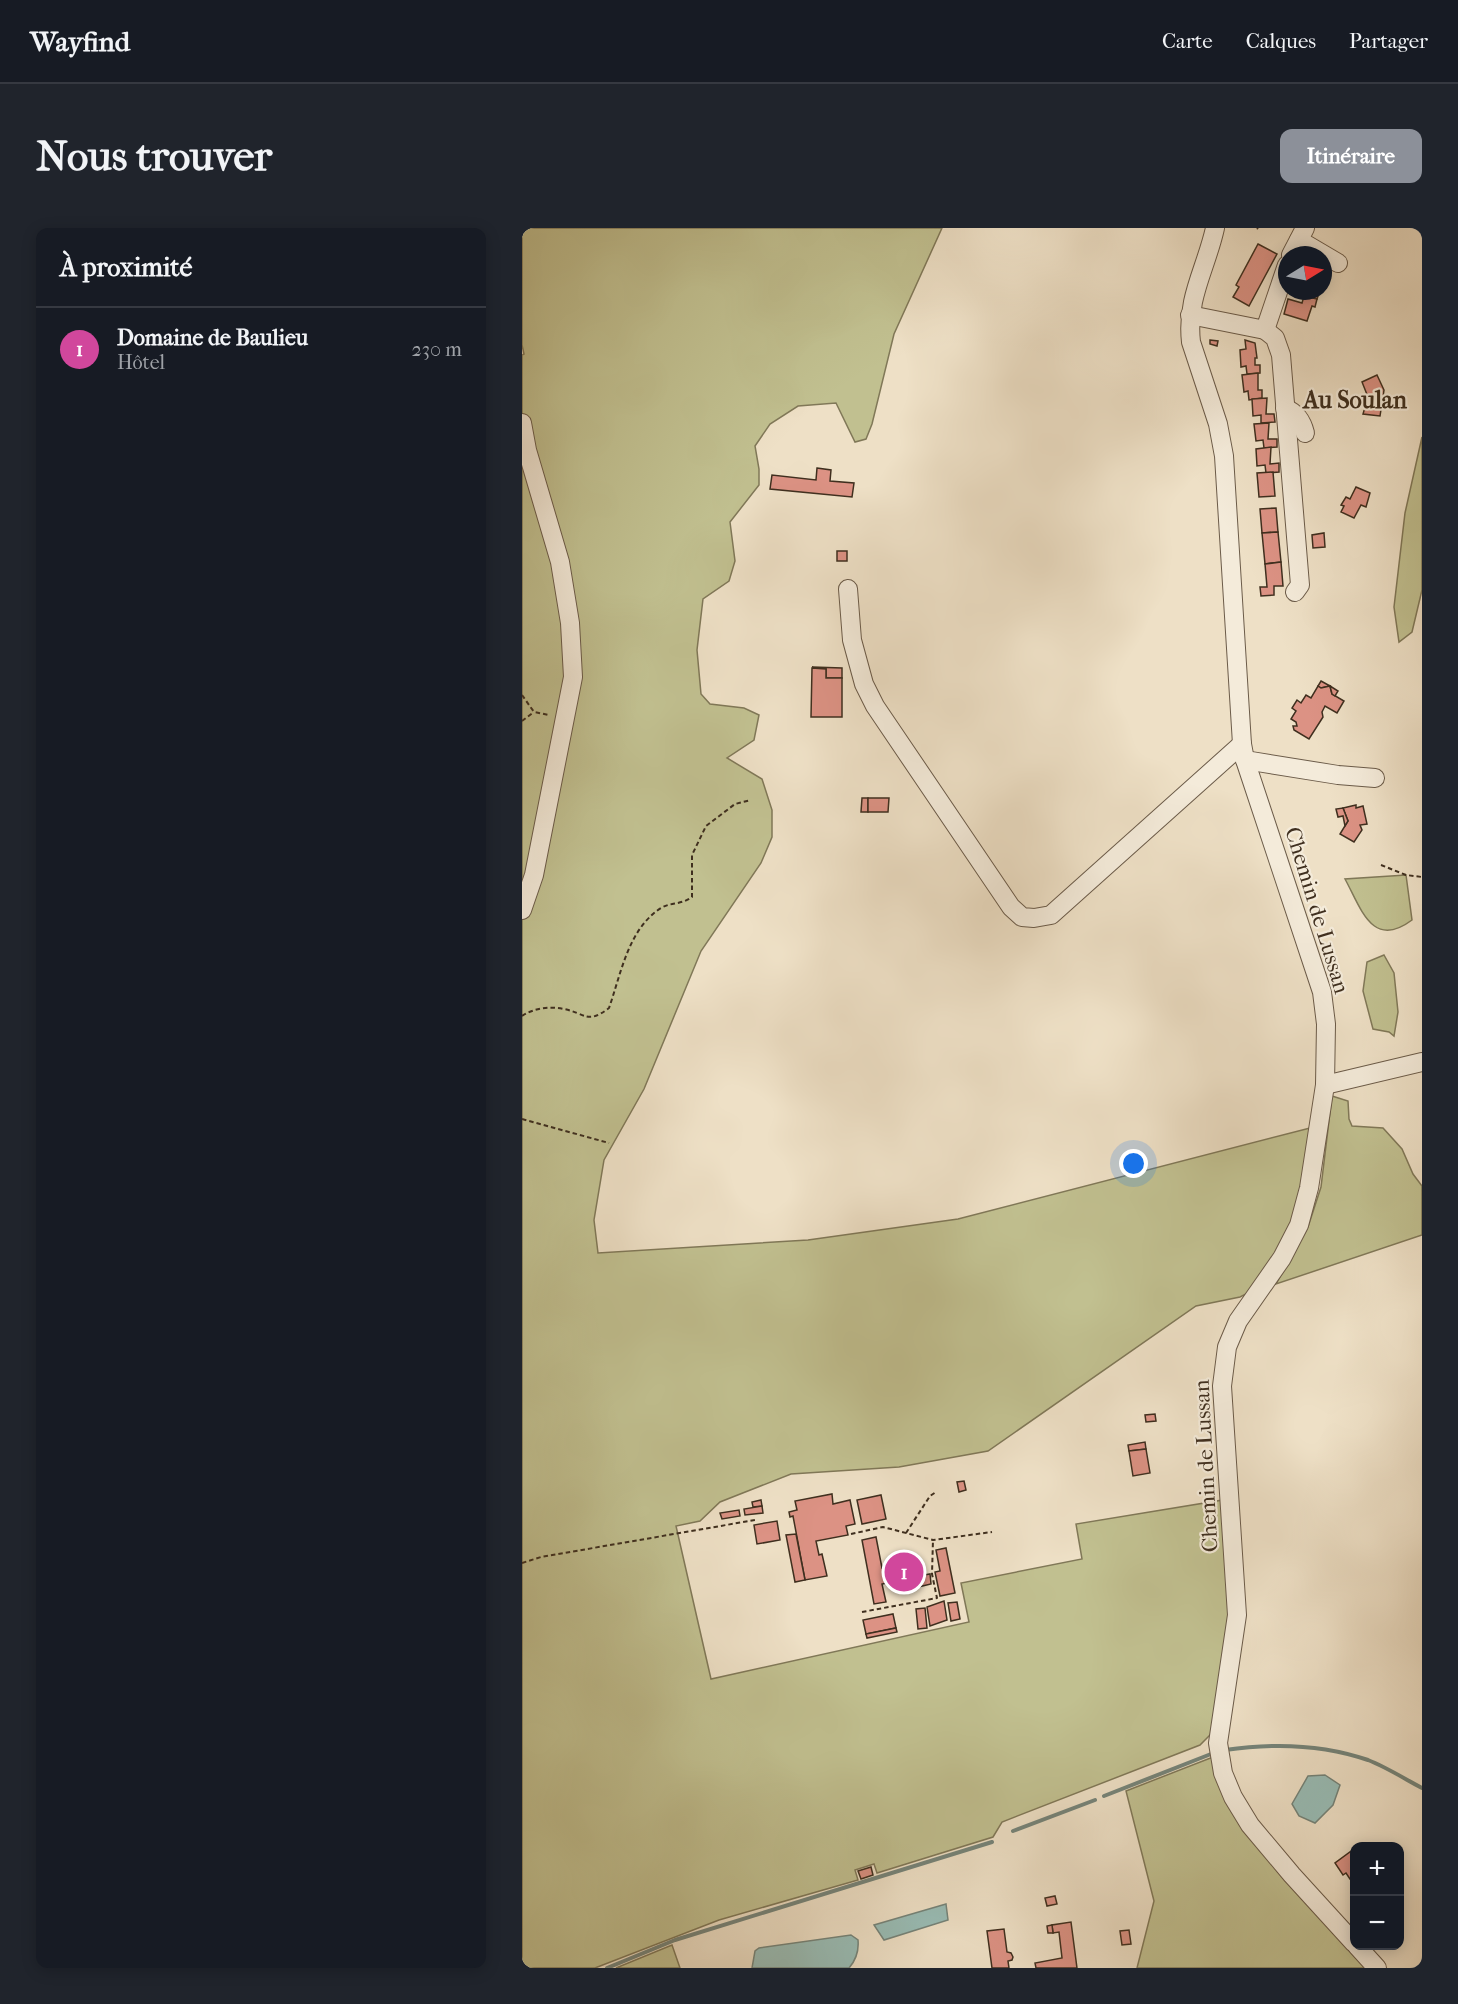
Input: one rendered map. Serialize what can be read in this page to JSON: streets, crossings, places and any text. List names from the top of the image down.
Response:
{
  "streets": {
    "street": ["Chemin de Lussan"]
  },
  "districts": ["Au Soulan"],
  "north": "right",
  "page": {
    "header": "Wayfind",
    "nav": ["Carte", "Calques", "Partager"],
    "buttons": "Itinéraire",
    "title": "Nous trouver",
    "heading": "À proximité",
    "list": [
      {
        "mark": "1",
        "name": "Domaine de Baulieu",
        "note": "Hôtel",
        "value": "230 m"
      }
    ],
    "pins": "1",
    "map_buttons": ["+", "−"]
  }
}
